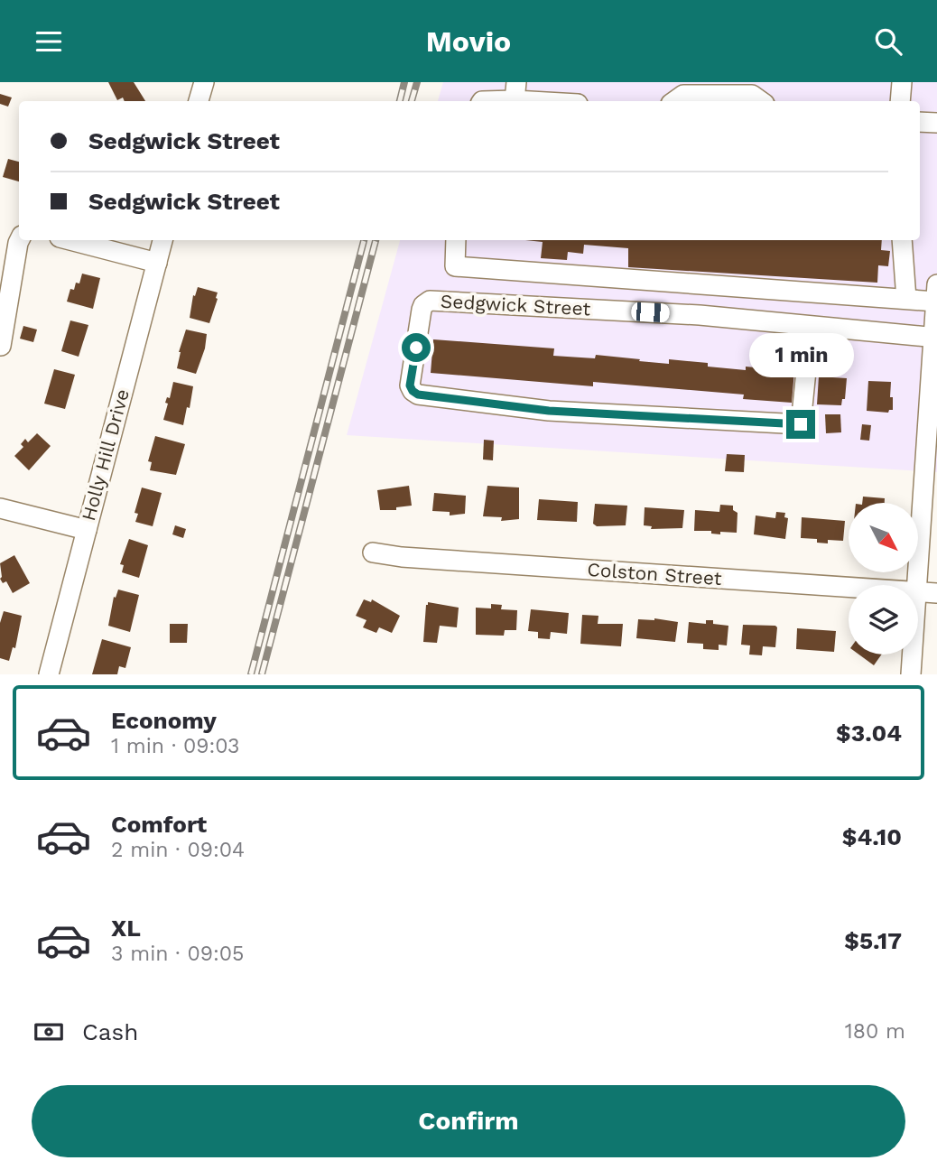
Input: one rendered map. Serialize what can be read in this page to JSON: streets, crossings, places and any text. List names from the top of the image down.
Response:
{
  "streets": {
    "street": ["Sedgwick Street", "Holly Hill Drive", "Colston Street"]
  },
  "north": "bottom right",
  "page": {
    "header": "Movio",
    "banner": ["Sedgwick Street", "Sedgwick Street"],
    "bubble": "1 min",
    "list": [
      {
        "name": "Economy",
        "note": "1 min · 09:03",
        "value": "$3.04"
      },
      {
        "name": "Comfort",
        "note": "2 min · 09:04",
        "value": "$4.10"
      },
      {
        "name": "XL",
        "note": "3 min · 09:05",
        "value": "$5.17"
      }
    ],
    "pay": ["Cash", "180 m"],
    "buttons": "Confirm"
  }
}
